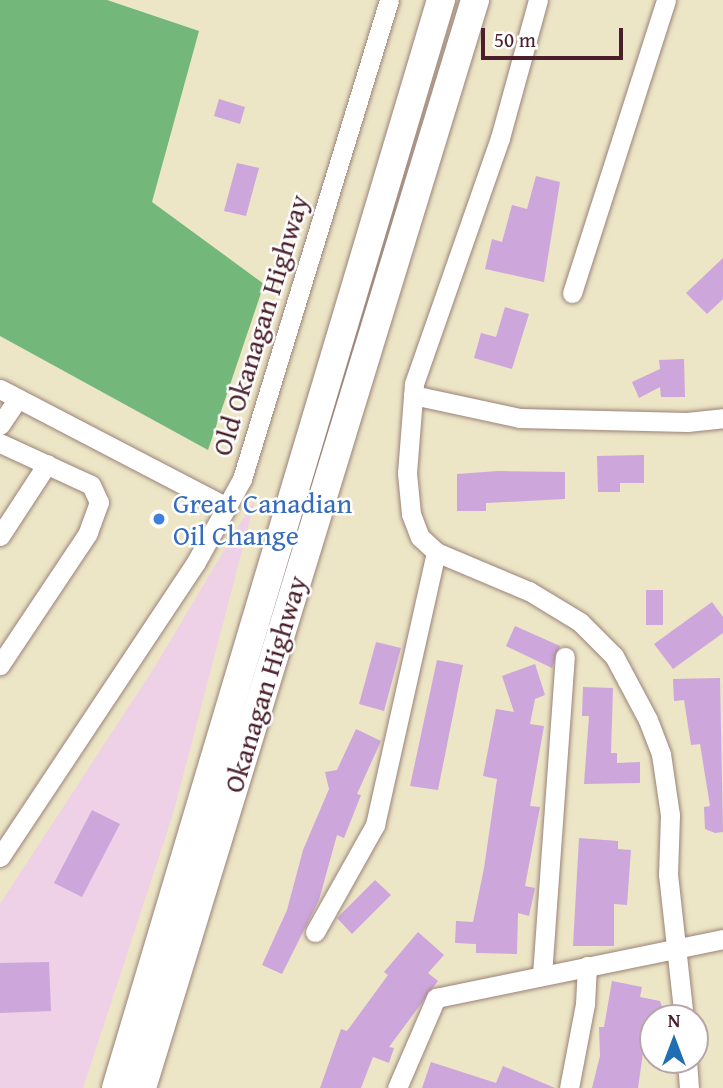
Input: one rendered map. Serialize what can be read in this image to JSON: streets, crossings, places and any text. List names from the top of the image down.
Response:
{
  "streets": {
    "highway": ["Okanagan Highway"],
    "street": ["Old Okanagan Highway"]
  },
  "places": ["Great Canadian Oil Change"],
  "scale_bar": "50 m",
  "north": "top"
}
